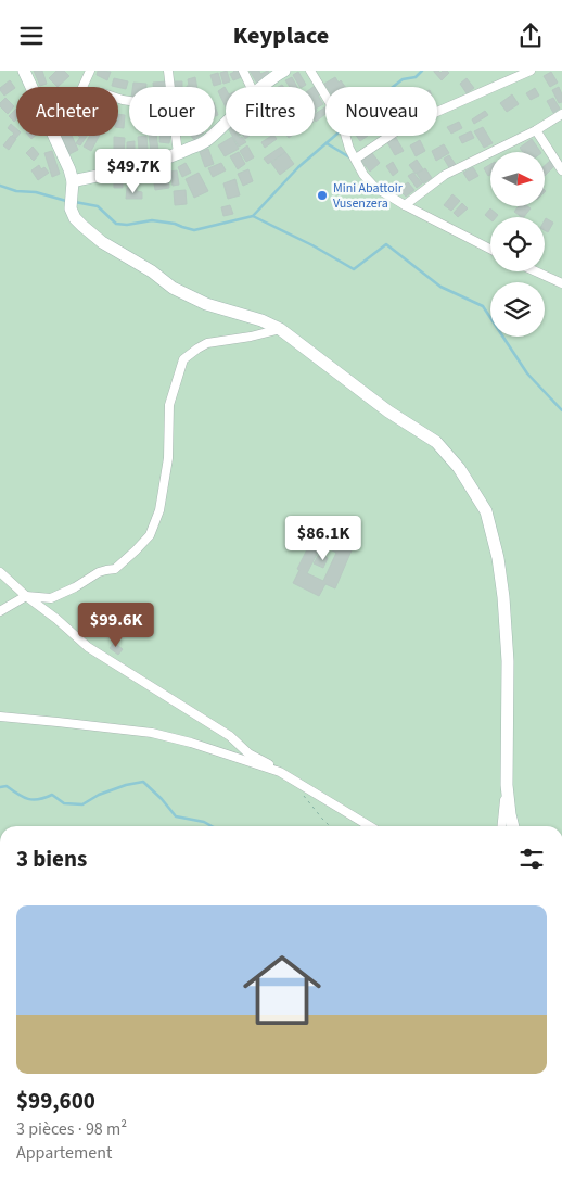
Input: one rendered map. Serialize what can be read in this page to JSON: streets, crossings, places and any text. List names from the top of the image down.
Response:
{
  "places": ["Mini Abattoir Vusenzera"],
  "north": "right",
  "page": {
    "header": "Keyplace",
    "chip": [
      "Acheter",
      "Louer",
      "Filtres",
      "Nouveau"
    ],
    "price": ["$49.7K", "$86.1K", "$99.6K"],
    "heading": "3 biens",
    "list": [
      {
        "name": "$99,600",
        "note": "3 pièces · 98 m² · Appartement"
      }
    ]
  }
}
